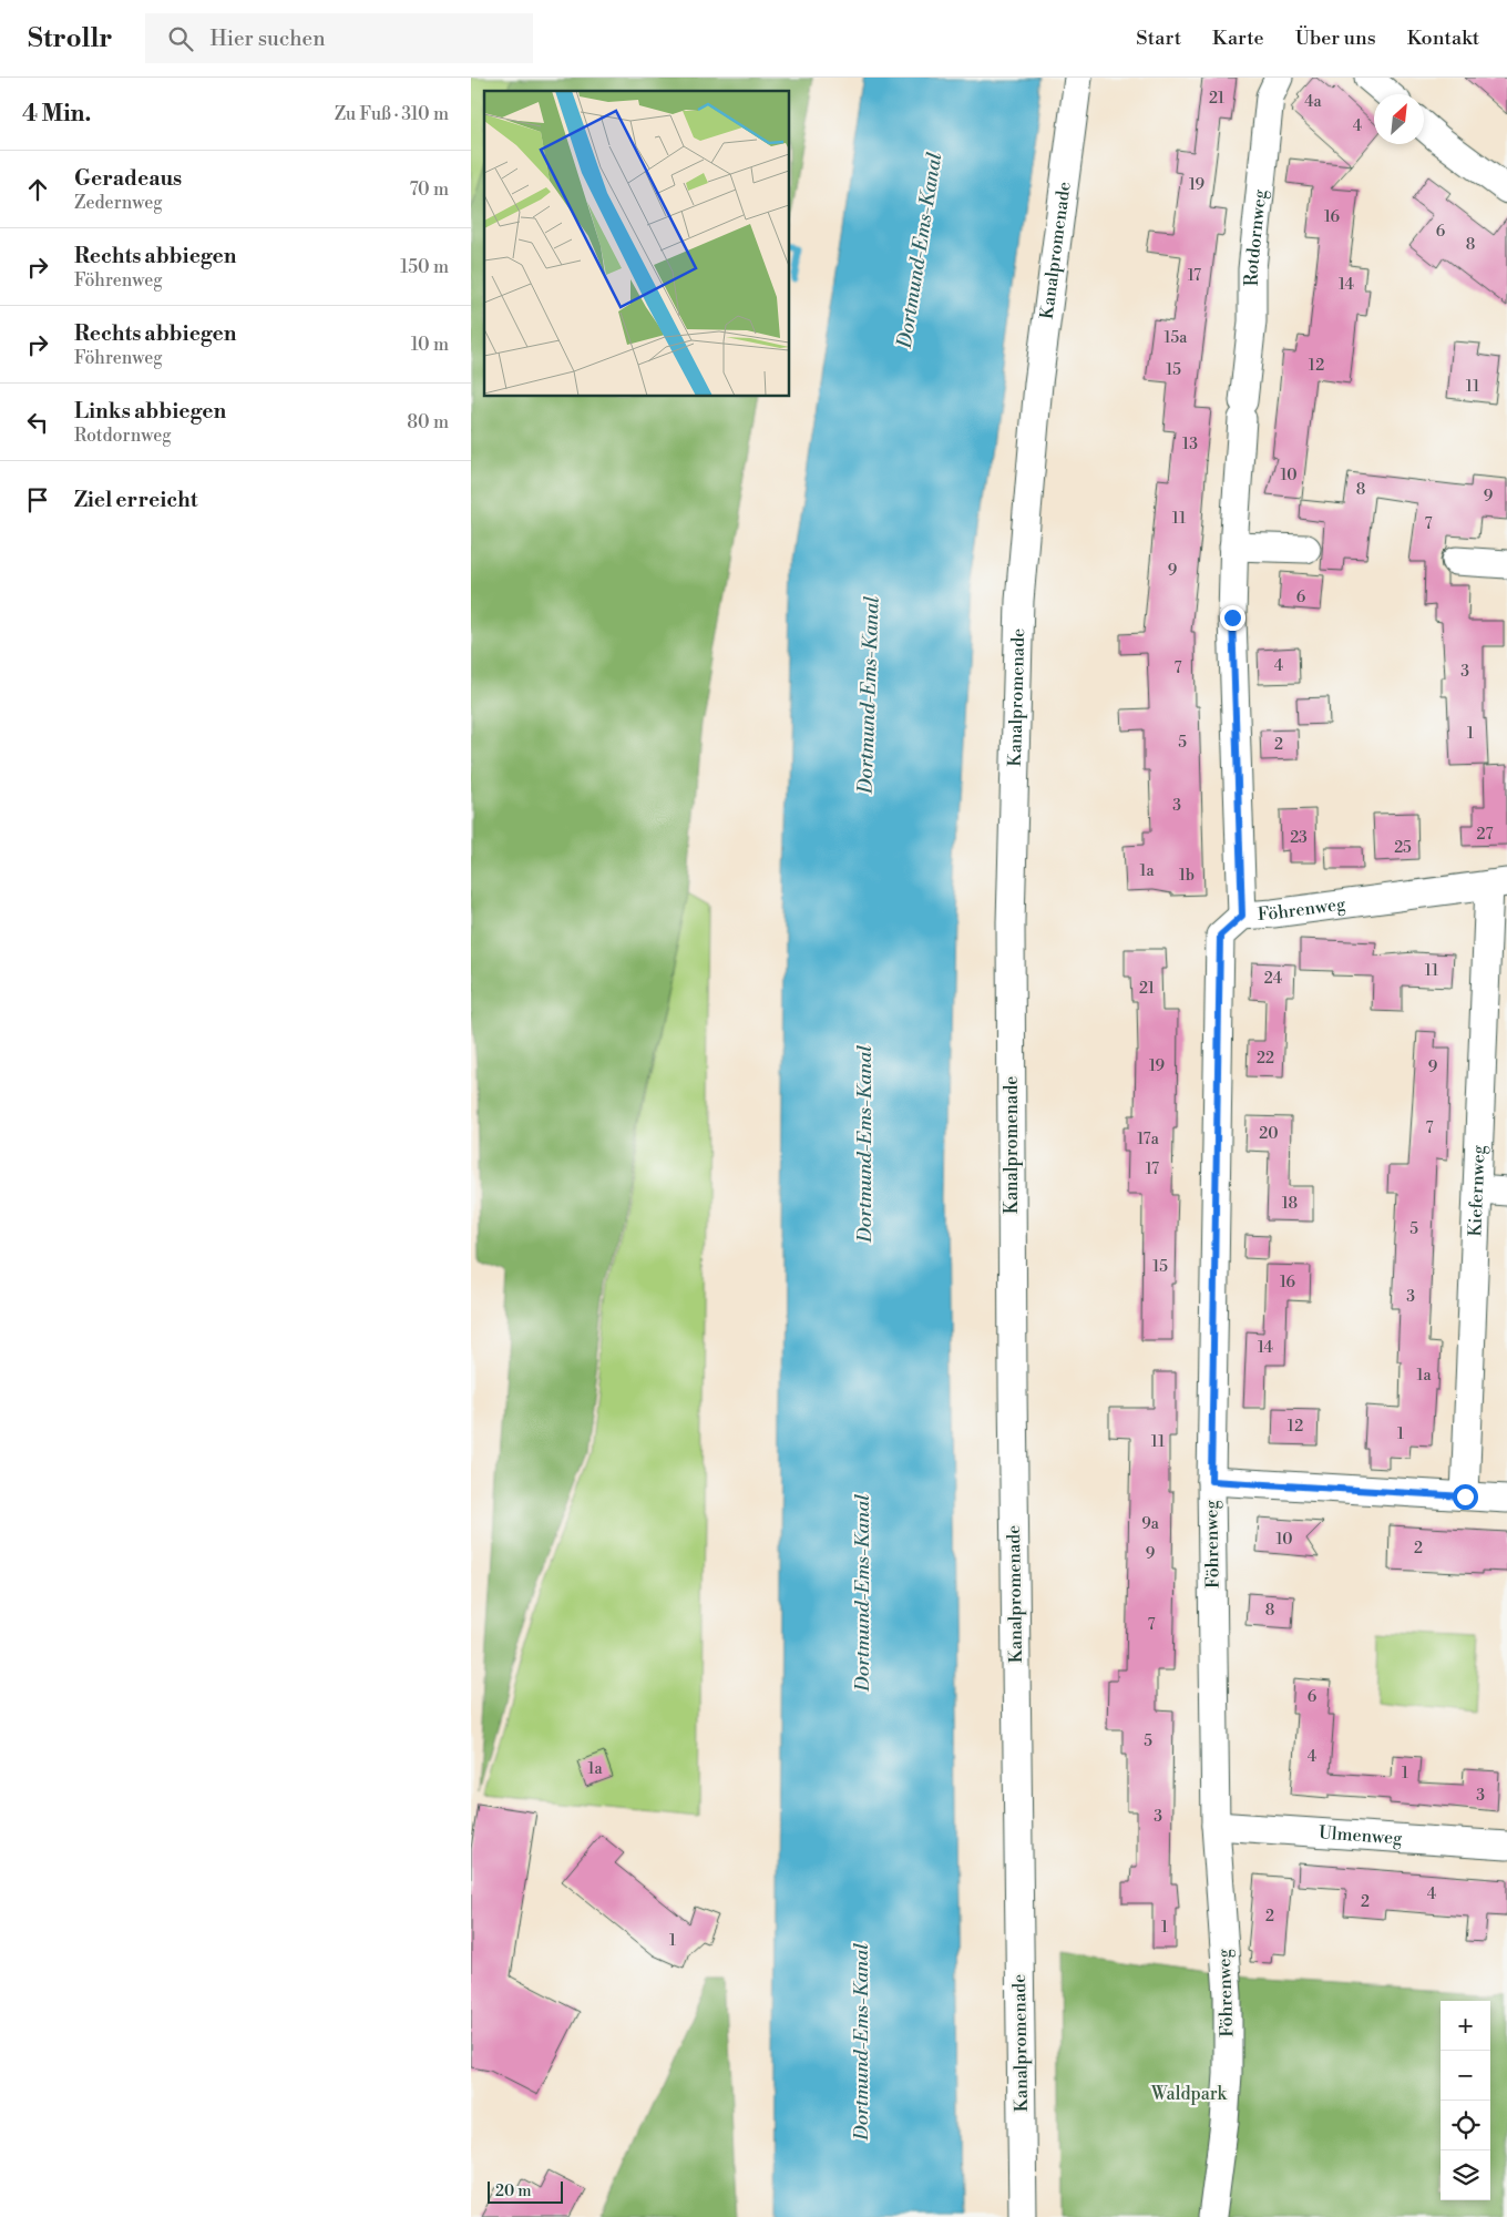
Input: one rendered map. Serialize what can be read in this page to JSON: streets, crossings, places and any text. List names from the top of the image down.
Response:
{
  "streets": {
    "street": [
      "Rotdornweg",
      "Kanalpromenade",
      "Föhrenweg",
      "Kiefernweg",
      "Ulmenweg"
    ]
  },
  "crossings": [
    ["Rotdornweg", "Föhrenweg"],
    ["Föhrenweg", "Kiefernweg"],
    ["Föhrenweg", "Ulmenweg"]
  ],
  "water": ["Dortmund-Ems-Kanal"],
  "parks": ["Waldpark"],
  "house_numbers": [
    "21",
    "4a",
    "4",
    "19",
    "16",
    "6",
    "8",
    "17",
    "14",
    "15a",
    "12",
    "15",
    "11",
    "13",
    "10",
    "8",
    "9",
    "11",
    "7",
    "9",
    "6",
    "4",
    "7",
    "3",
    "1",
    "5",
    "2",
    "3",
    "27",
    "23",
    "25",
    "1a",
    "1b",
    "11",
    "24",
    "21",
    "22",
    "19",
    "9",
    "7",
    "20",
    "17a",
    "17",
    "18",
    "5",
    "15",
    "16",
    "3",
    "14",
    "1a",
    "12",
    "1",
    "11",
    "9a",
    "10",
    "2",
    "9",
    "8",
    "7",
    "6",
    "5",
    "4",
    "1a",
    "1",
    "3",
    "3",
    "4",
    "2",
    "2",
    "1",
    "1"
  ],
  "scale_bar": "20 m",
  "north": "top right",
  "page": {
    "header": "Strollr",
    "search": "Hier suchen",
    "nav": [
      "Start",
      "Karte",
      "Über uns",
      "Kontakt"
    ],
    "heading": ["4 Min.", "Zu Fuß · 310 m"],
    "list": [
      ["Geradeaus", "Zedernweg", "70 m"],
      ["Rechts abbiegen", "Föhrenweg", "150 m"],
      ["Rechts abbiegen", "Föhrenweg", "10 m"],
      ["Links abbiegen", "Rotdornweg", "80 m"],
      "Ziel erreicht"
    ],
    "map_buttons": ["+", "−"],
    "scale": "20 m"
  }
}
